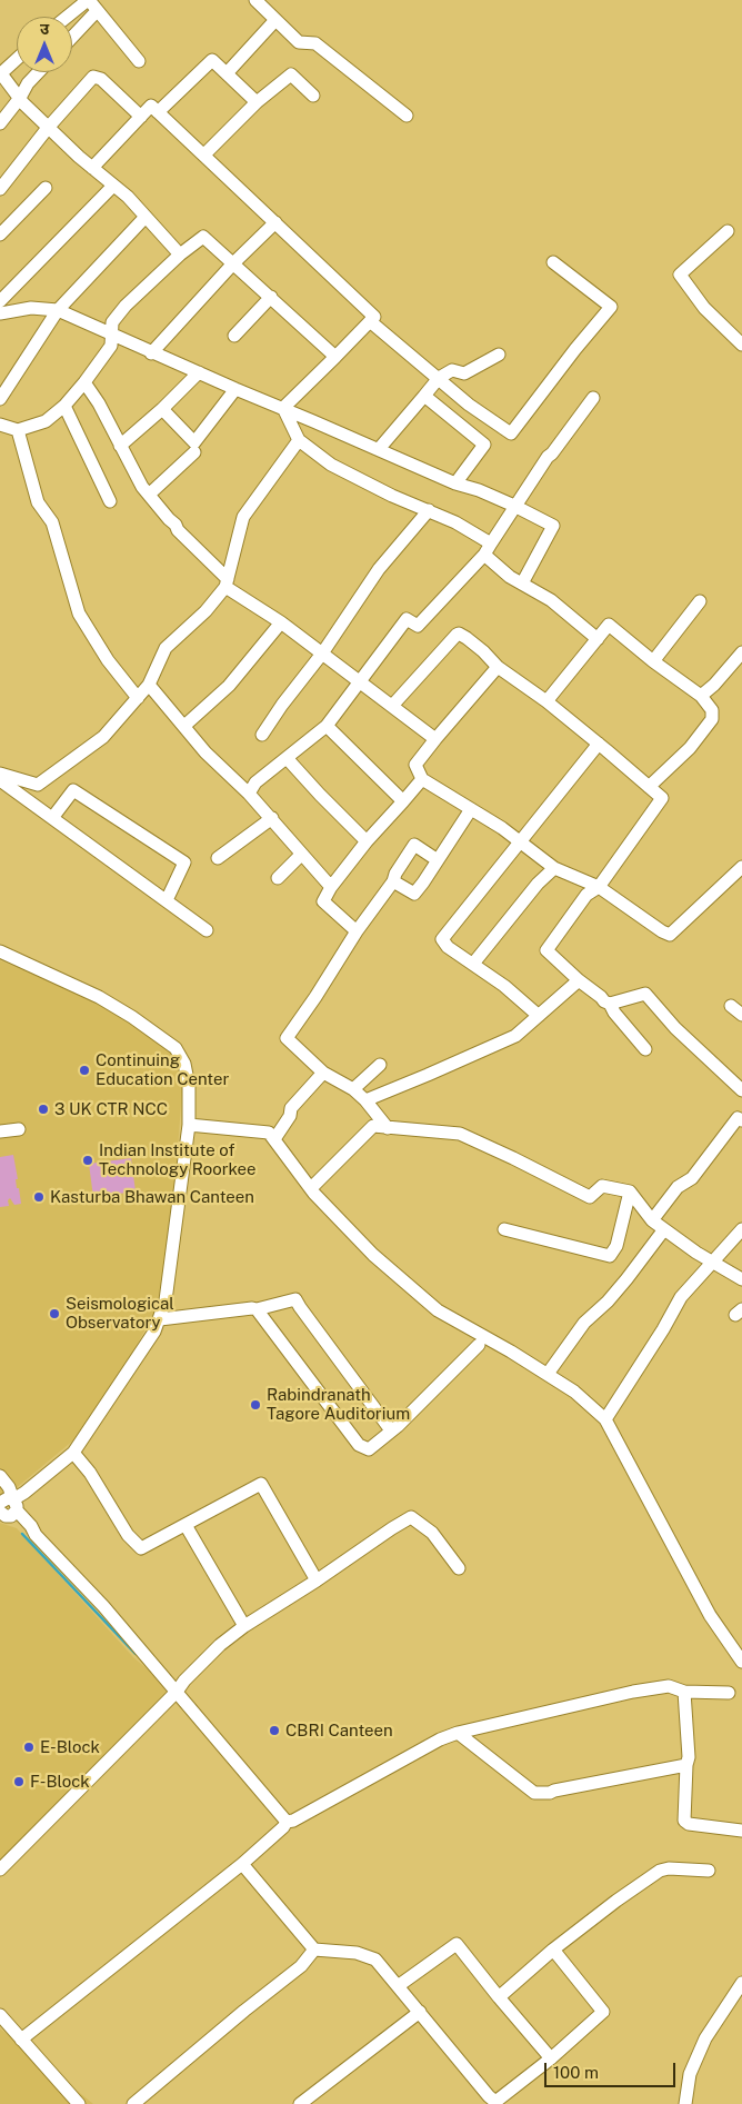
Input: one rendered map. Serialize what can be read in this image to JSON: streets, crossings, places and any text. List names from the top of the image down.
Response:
{
  "places": [
    "Continuing Education Center",
    "3 UK CTR NCC",
    "Indian Institute of Technology Roorkee",
    "Kasturba Bhawan Canteen",
    "Seismological Observatory",
    "Rabindranath Tagore Auditorium",
    "CBRI Canteen",
    "E-Block",
    "F-Block"
  ],
  "scale_bar": "100 m",
  "north": "top"
}
